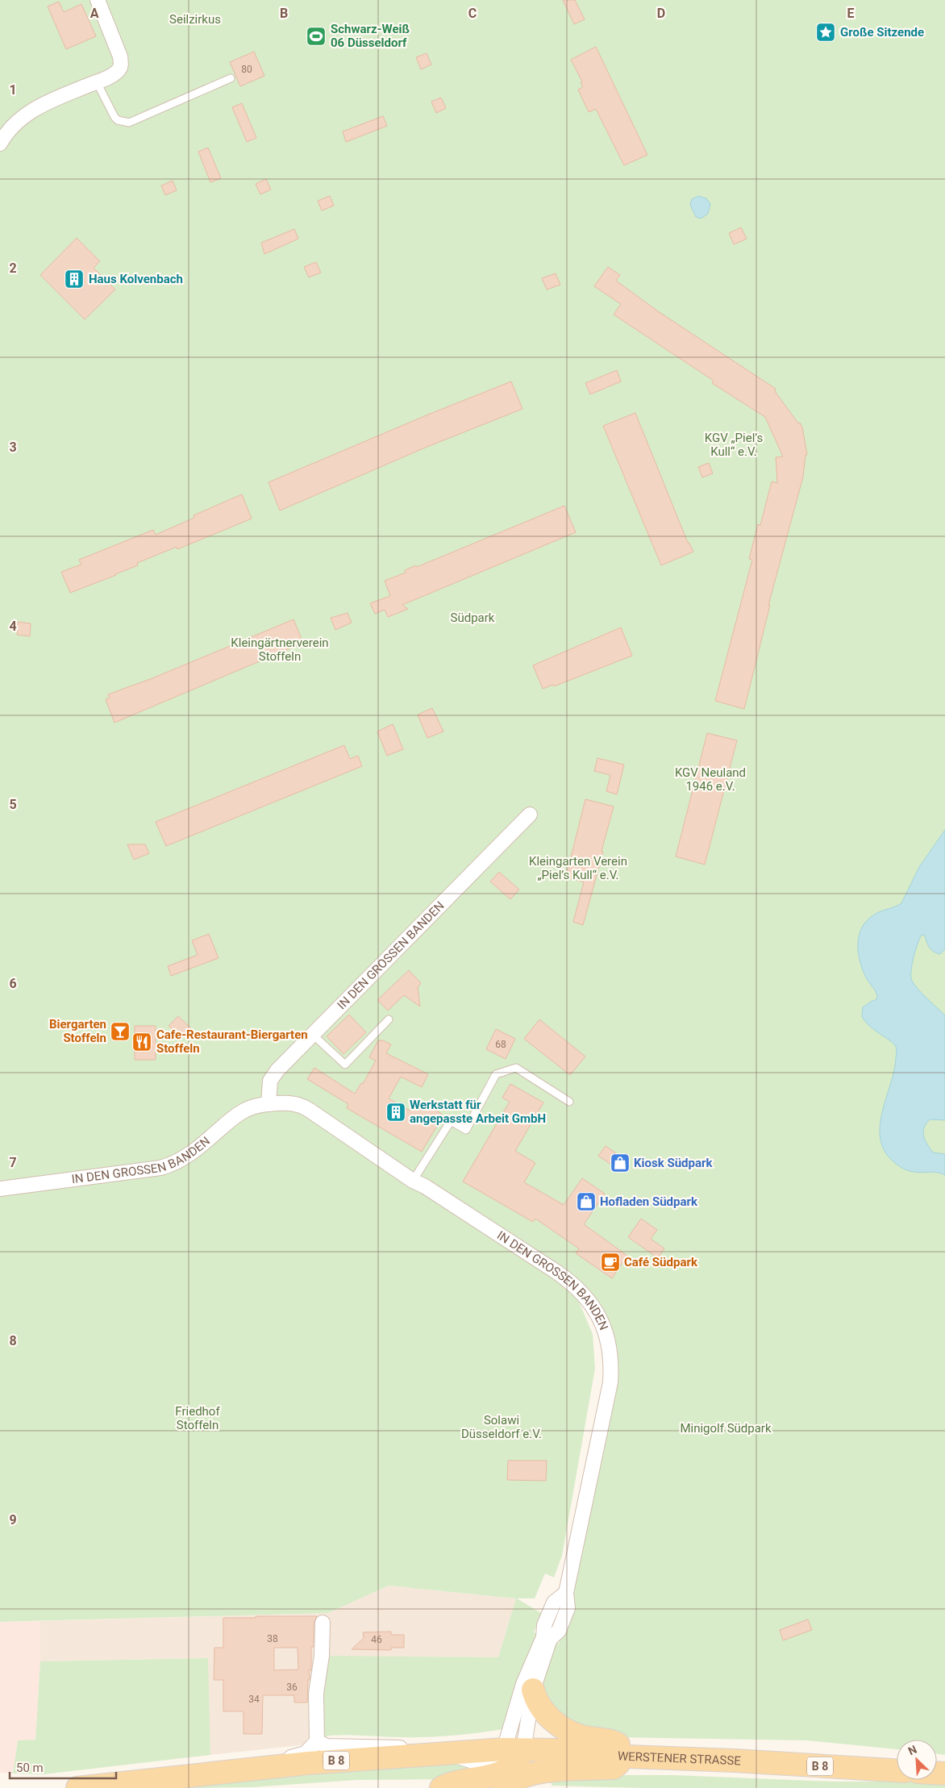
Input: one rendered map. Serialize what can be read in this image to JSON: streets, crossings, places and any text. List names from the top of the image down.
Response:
{
  "streets": {
    "main road": ["WERSTENER STRASSE", "B 8"],
    "street": ["IN DEN GROSSEN BANDEN"]
  },
  "crossings": [
    ["IN DEN GROSSEN BANDEN", "WERSTENER STRASSE"]
  ],
  "parks": [
    "Seilzirkus",
    "KGV „Piel’s Kull“ e.V.",
    "Südpark",
    "Kleingärtnerverein Stoffeln",
    "KGV Neuland 1946 e.V.",
    "Kleingarten Verein „Piel’s Kull“ e.V.",
    "Friedhof Stoffeln",
    "Solawi Düsseldorf e.V.",
    "Minigolf Südpark"
  ],
  "places": {
    "place": ["Große Sitzende"],
    "sports": ["Schwarz-Weiß 06 Düsseldorf"],
    "building": ["Haus Kolvenbach", "Werkstatt für angepasste Arbeit GmbH"],
    "bar": ["Biergarten Stoffeln"],
    "restaurant": ["Cafe-Restaurant-Biergarten Stoffeln"],
    "shop": ["Kiosk Südpark", "Hofladen Südpark"],
    "cafe": ["Café Südpark"]
  },
  "house_numbers": [
    "80",
    "68",
    "38",
    "46",
    "36",
    "34"
  ],
  "scale_bar": "50 m",
  "north": "top left",
  "grid": {
    "columns": [
      "A",
      "B",
      "C",
      "D",
      "E"
    ],
    "rows": [
      "1",
      "2",
      "3",
      "4",
      "5",
      "6",
      "7",
      "8",
      "9"
    ]
  }
}
